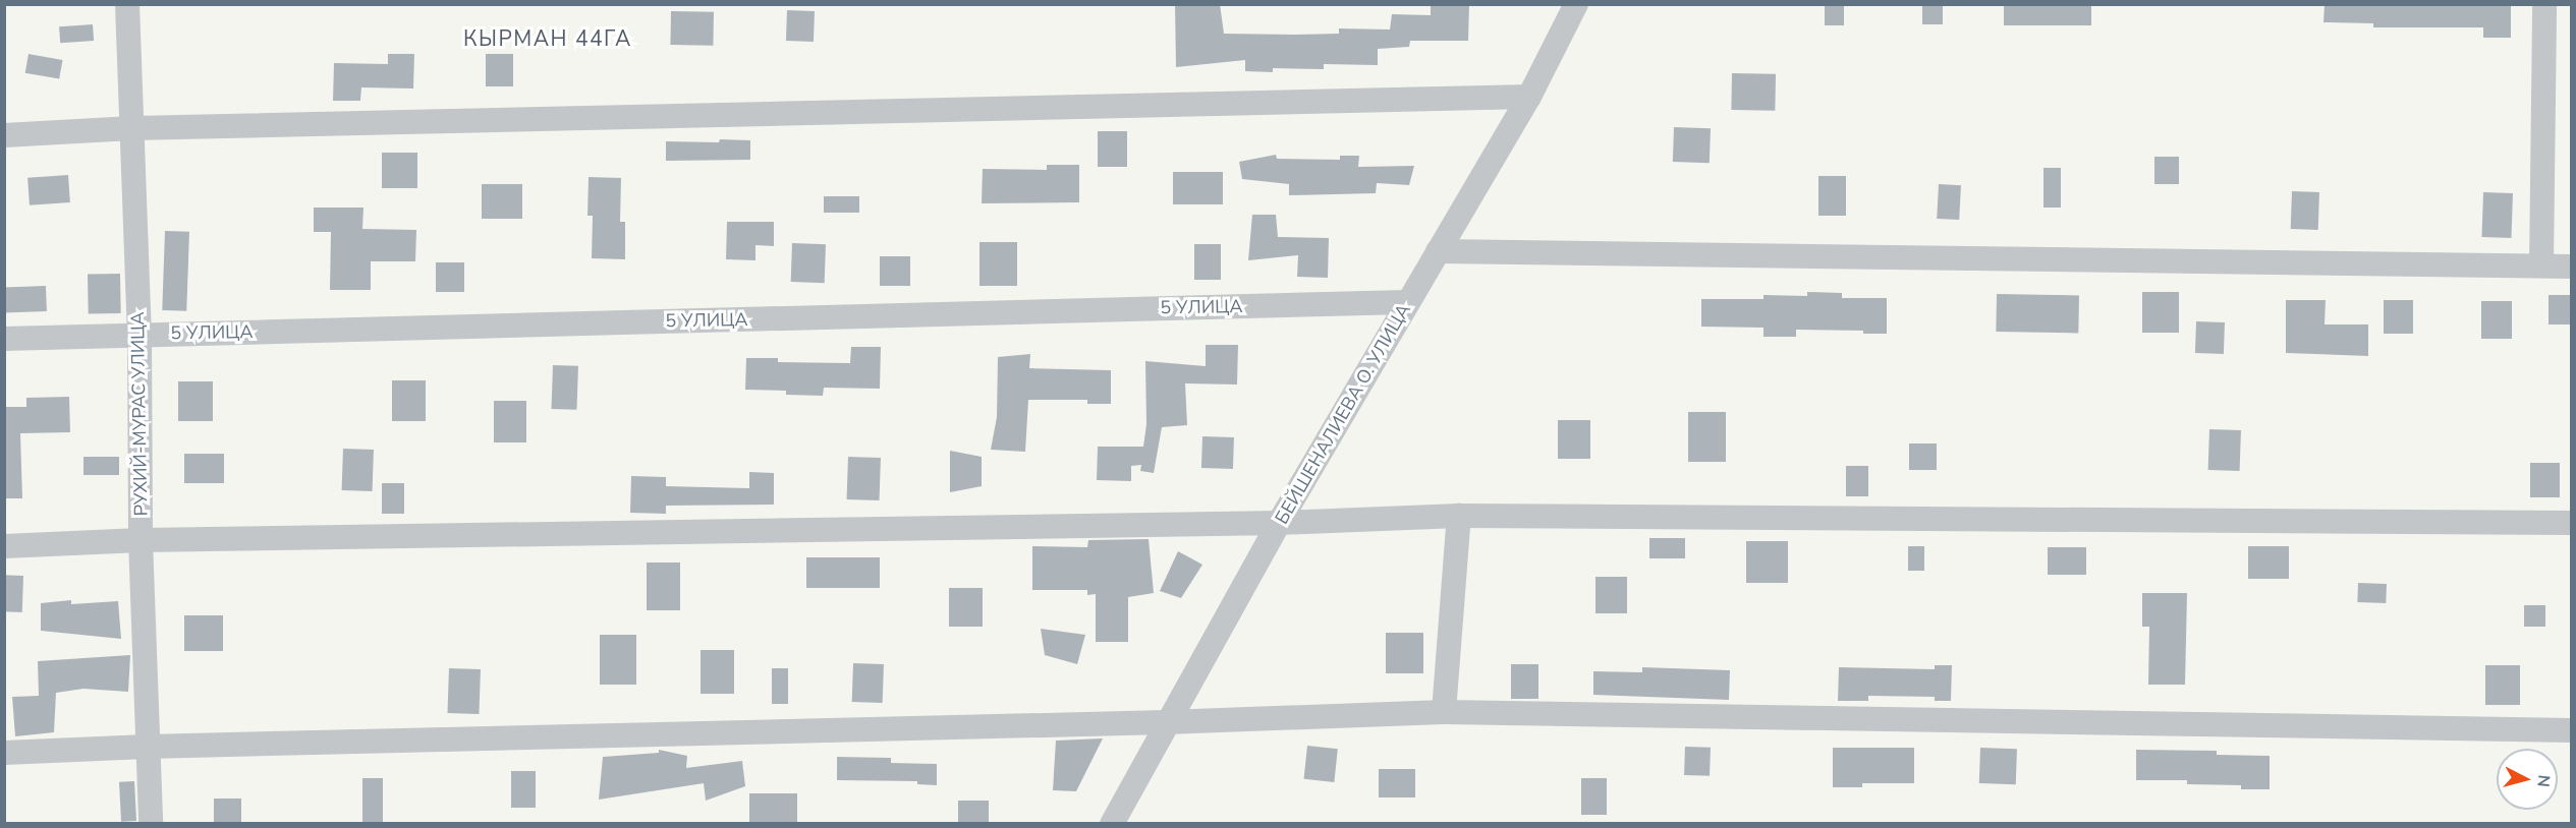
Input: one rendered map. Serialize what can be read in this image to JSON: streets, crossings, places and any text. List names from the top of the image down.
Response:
{
  "streets": {
    "street": ["5 УЛИЦА", "РУХИЙ-МУРАС УЛИЦА", "БЕЙШЕНАЛИЕВА О. УЛИЦА"]
  },
  "crossings": [
    ["5 УЛИЦА", "РУХИЙ-МУРАС УЛИЦА"],
    ["5 УЛИЦА", "БЕЙШЕНАЛИЕВА О. УЛИЦА"]
  ],
  "districts": ["КЫРМАН 44ГА"],
  "north": "right"
}
